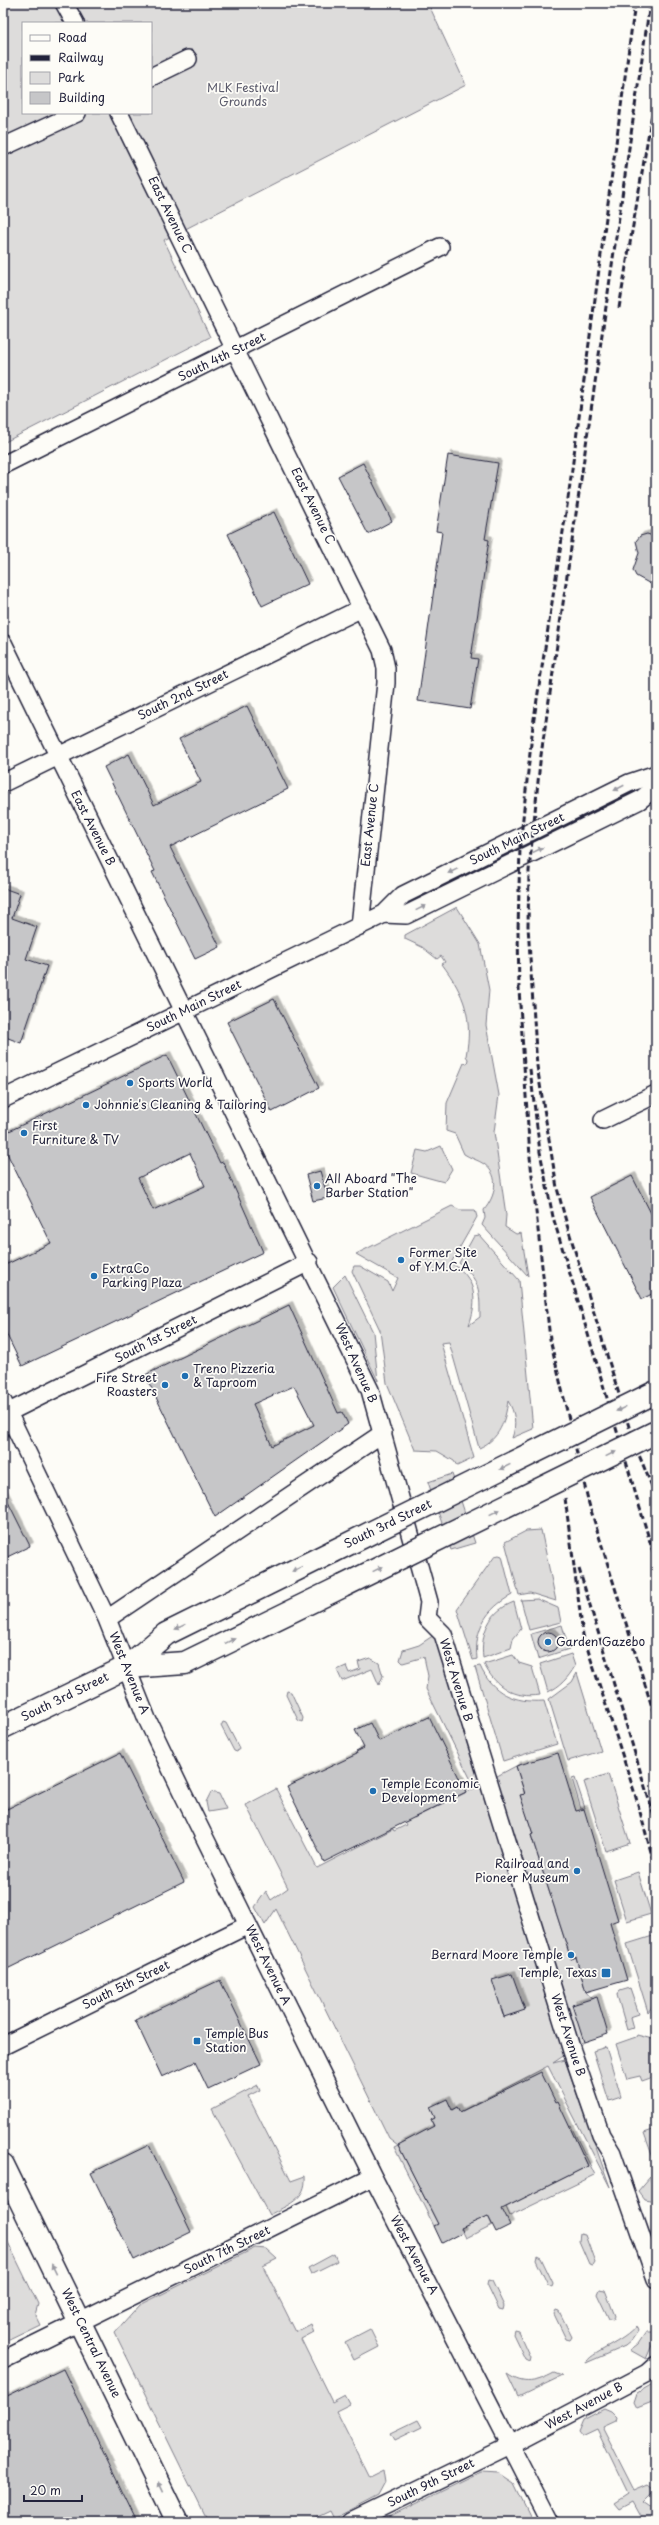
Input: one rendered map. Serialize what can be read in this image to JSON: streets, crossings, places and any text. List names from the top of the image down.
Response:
{
  "streets": {
    "main road": ["South 3rd Street", "West Central Avenue"],
    "street": [
      "East Avenue C",
      "South 4th Street",
      "South 2nd Street",
      "East Avenue B",
      "South Main Street",
      "South 1st Street",
      "West Avenue B",
      "West Avenue A",
      "South 5th Street",
      "South 7th Street",
      "South 9th Street"
    ]
  },
  "crossings": [
    ["East Avenue C", "South 4th Street"],
    ["East Avenue C", "South 2nd Street"],
    ["East Avenue C", "South Main Street"],
    ["South 2nd Street", "East Avenue B"],
    ["East Avenue B", "South Main Street"],
    ["East Avenue B", "West Avenue B"],
    ["South Main Street", "West Avenue B"],
    ["South 1st Street", "West Avenue B"],
    ["South 1st Street", "West Avenue A"],
    ["West Avenue B", "West Avenue A"],
    ["West Avenue B", "South 9th Street"],
    ["South 3rd Street", "West Avenue A"],
    ["West Avenue A", "South 5th Street"],
    ["West Avenue A", "South 7th Street"],
    ["West Avenue A", "South 9th Street"],
    ["South 7th Street", "West Central Avenue"]
  ],
  "one_way": ["West Central Avenue"],
  "parks": ["MLK Festival Grounds"],
  "places": {
    "other": [
      "Sports World",
      "Johnnie's Cleaning & Tailoring",
      "First Furniture & TV",
      "All Aboard \"The Barber Station\"",
      "Former Site of Y.M.C.A.",
      "ExtraCo Parking Plaza",
      "Treno Pizzeria & Taproom",
      "Fire Street Roasters",
      "Garden Gazebo",
      "Temple Economic Development",
      "Railroad and Pioneer Museum",
      "Bernard Moore Temple"
    ],
    "transit": ["Temple, Texas", "Temple Bus Station"]
  },
  "legend": [
    "Road",
    "Railway",
    "Park",
    "Building"
  ],
  "scale_bar": "20 m"
}
